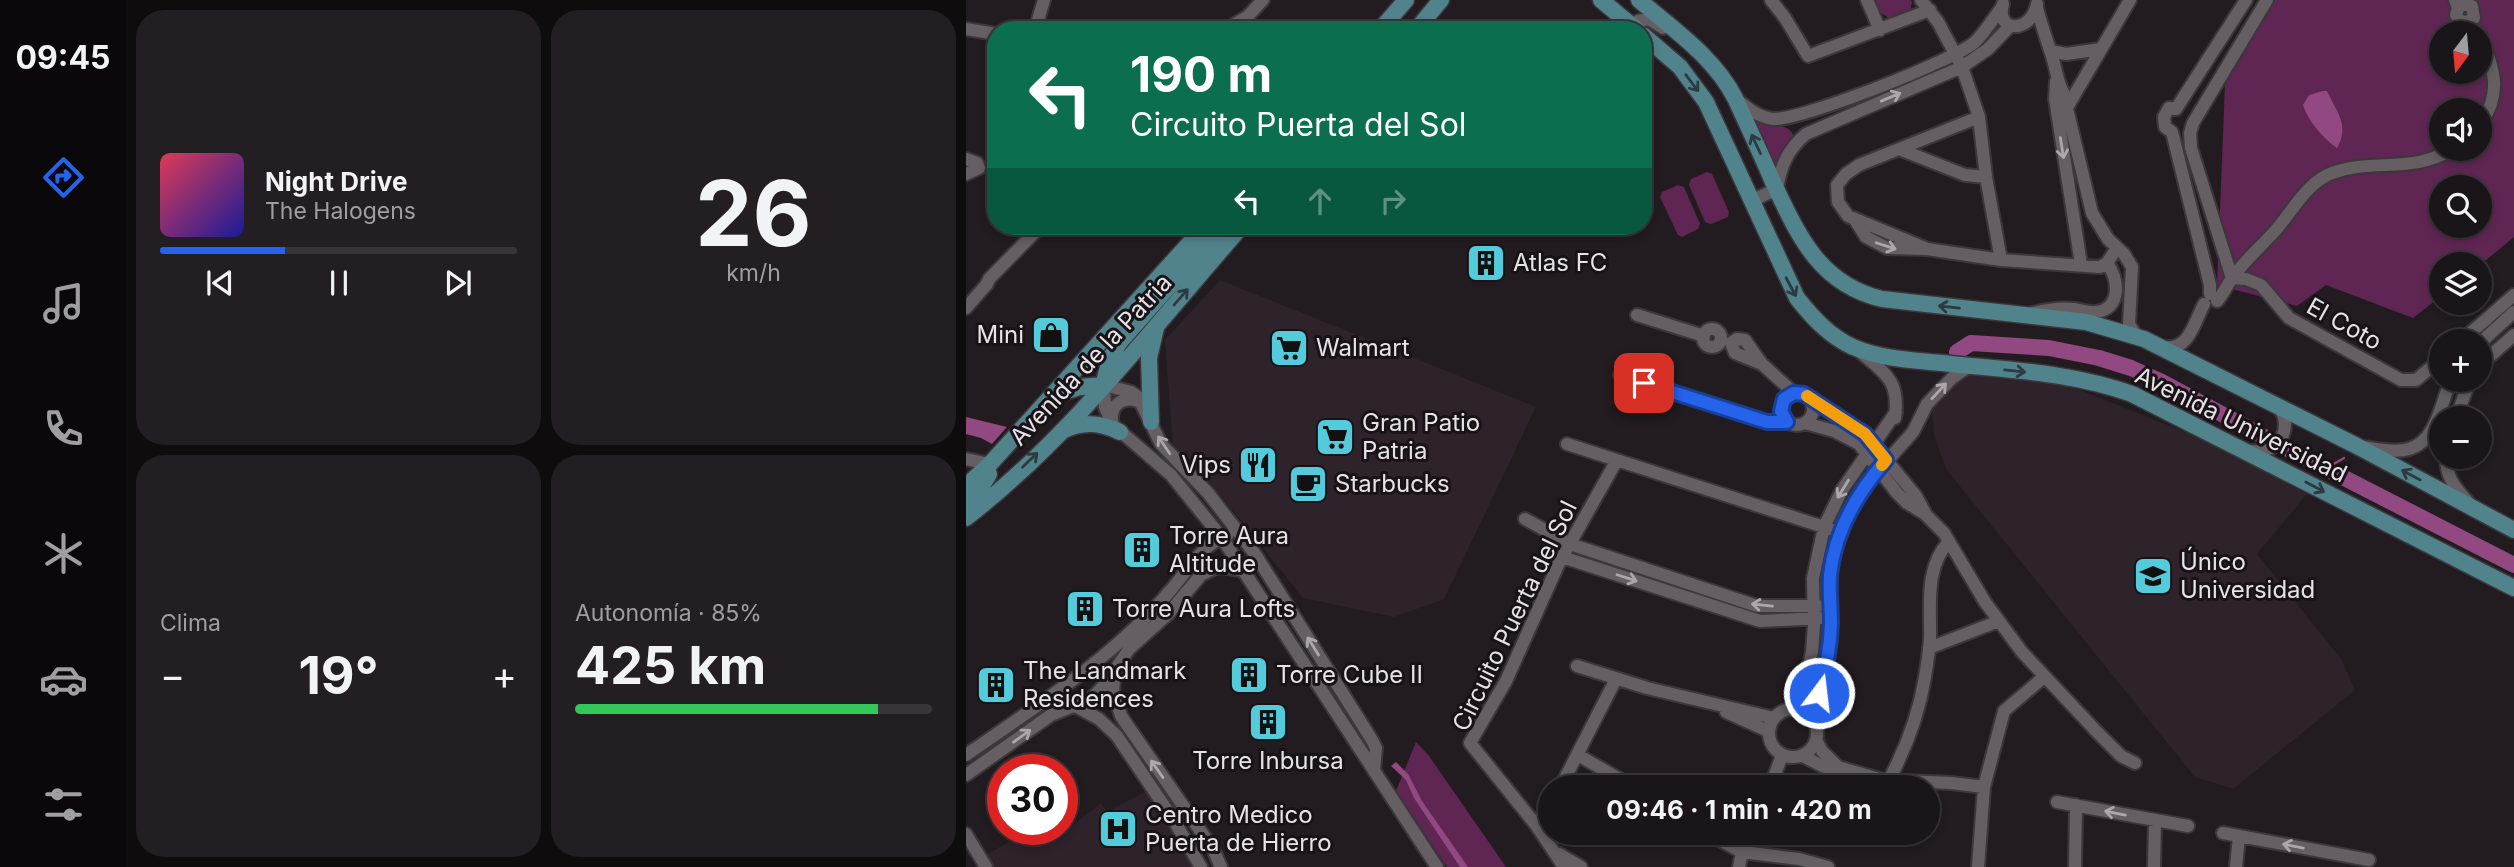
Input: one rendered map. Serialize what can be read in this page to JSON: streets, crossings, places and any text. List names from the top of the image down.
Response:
{
  "streets": {
    "main road": ["Avenida de la Patria", "Avenida Universidad"],
    "street": ["El Coto", "Circuito Puerta del Sol"]
  },
  "places": {
    "building": [
      "Atlas FC",
      "Torre Aura Altitude",
      "Torre Aura Lofts",
      "Torre Cube II",
      "The Landmark Residences",
      "Torre Inbursa"
    ],
    "shop": ["Mini"],
    "supermarket": ["Walmart", "Gran Patio Patria"],
    "restaurant": ["Vips"],
    "cafe": ["Starbucks"],
    "school or university": ["Único Universidad"],
    "hospital": ["Centro Medico Puerta de Hierro"]
  },
  "north": "bottom",
  "page": {
    "tabs": "09:45",
    "tile": [
      ["26", "km/h"],
      "Clima",
      ["Autonomía · 85%", "425 km"]
    ],
    "map_buttons": ["+", "−"],
    "turn": ["190 m", "Circuito Puerta del Sol"],
    "song": ["Night Drive", "The Halogens"],
    "heat": ["−", "19°", "+"],
    "limit": "30",
    "trip": "09:46 · 1 min · 420 m"
  }
}
